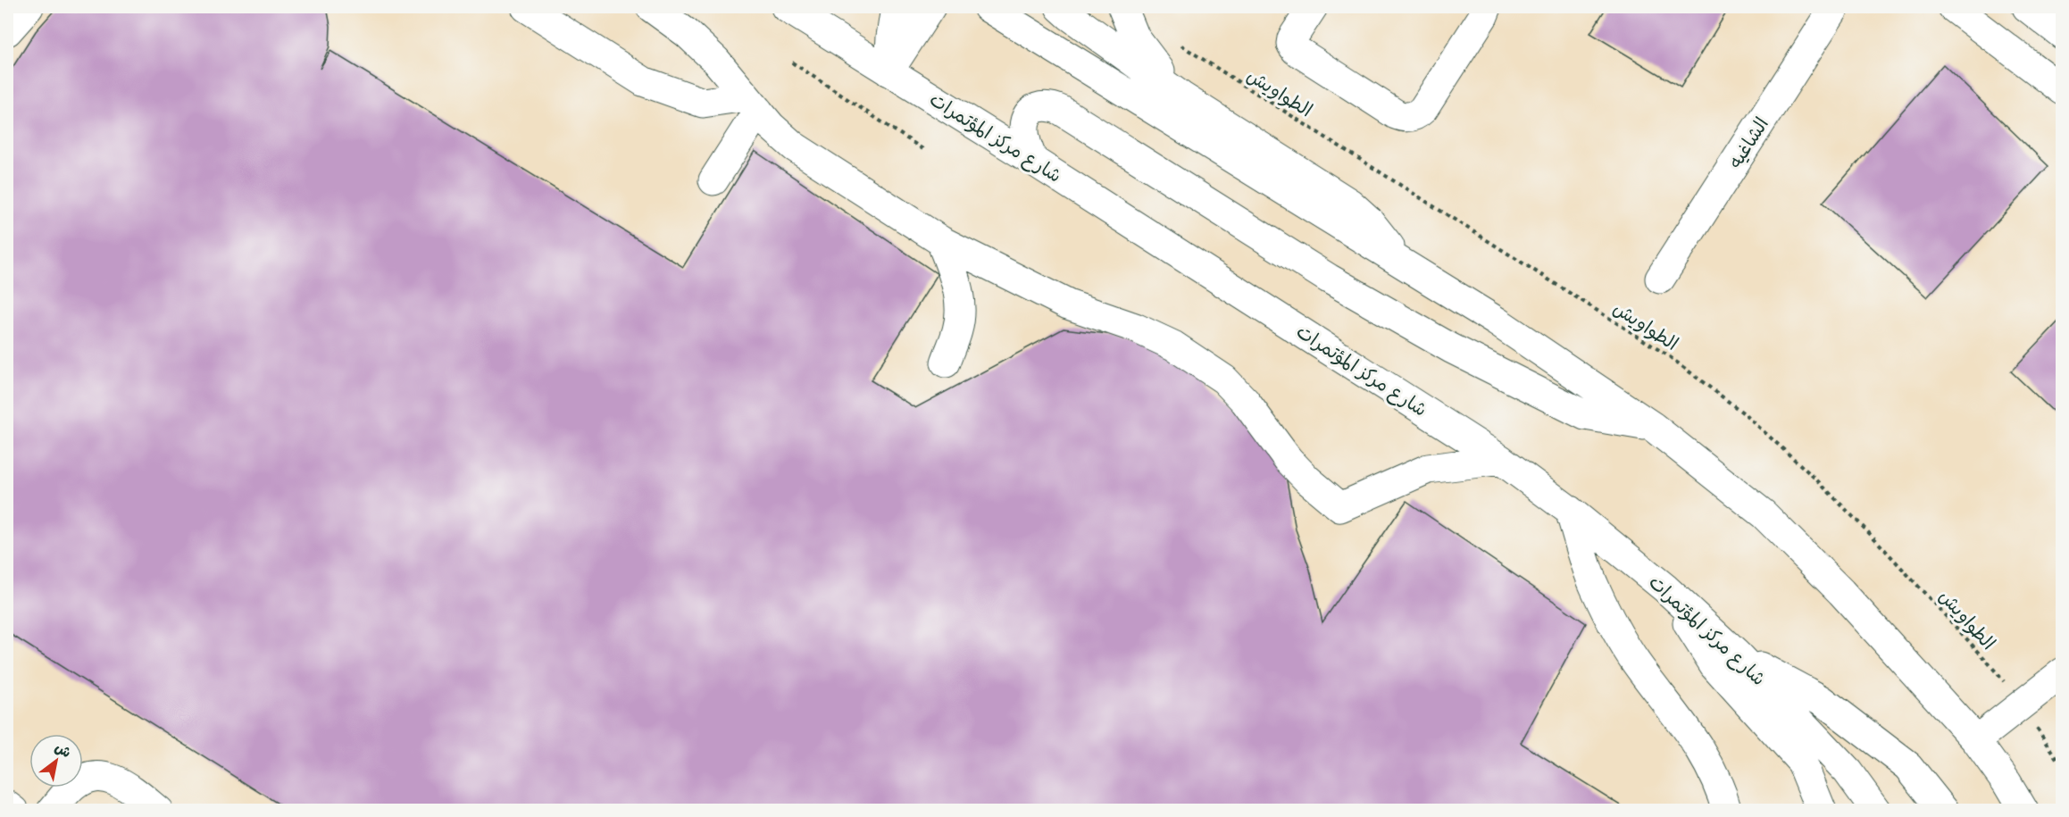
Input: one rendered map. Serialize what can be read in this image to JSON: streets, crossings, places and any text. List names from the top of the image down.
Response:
{
  "streets": {
    "street": ["شارع مركز المؤتمرات", "الشاغيه"],
    "path": ["الطواويش"]
  },
  "north": "top right"
}
